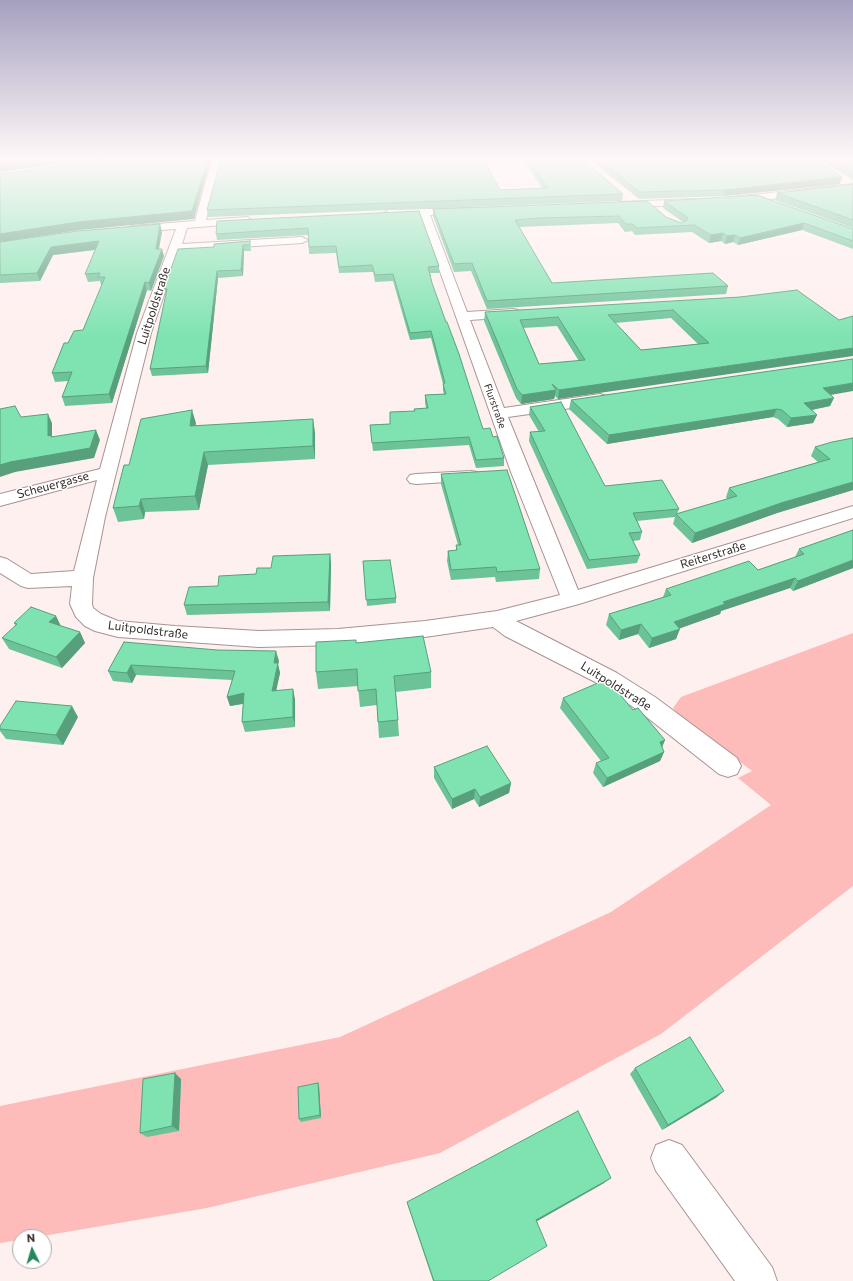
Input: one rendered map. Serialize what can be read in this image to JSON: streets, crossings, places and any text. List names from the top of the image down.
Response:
{
  "streets": {
    "street": [
      "Luitpoldstraße",
      "Flurstraße",
      "Scheuergasse",
      "Reiterstraße"
    ]
  },
  "crossings": [
    ["Luitpoldstraße", "Flurstraße"],
    ["Luitpoldstraße", "Scheuergasse"],
    ["Luitpoldstraße", "Reiterstraße"],
    ["Flurstraße", "Reiterstraße"]
  ],
  "north": "top"
}
